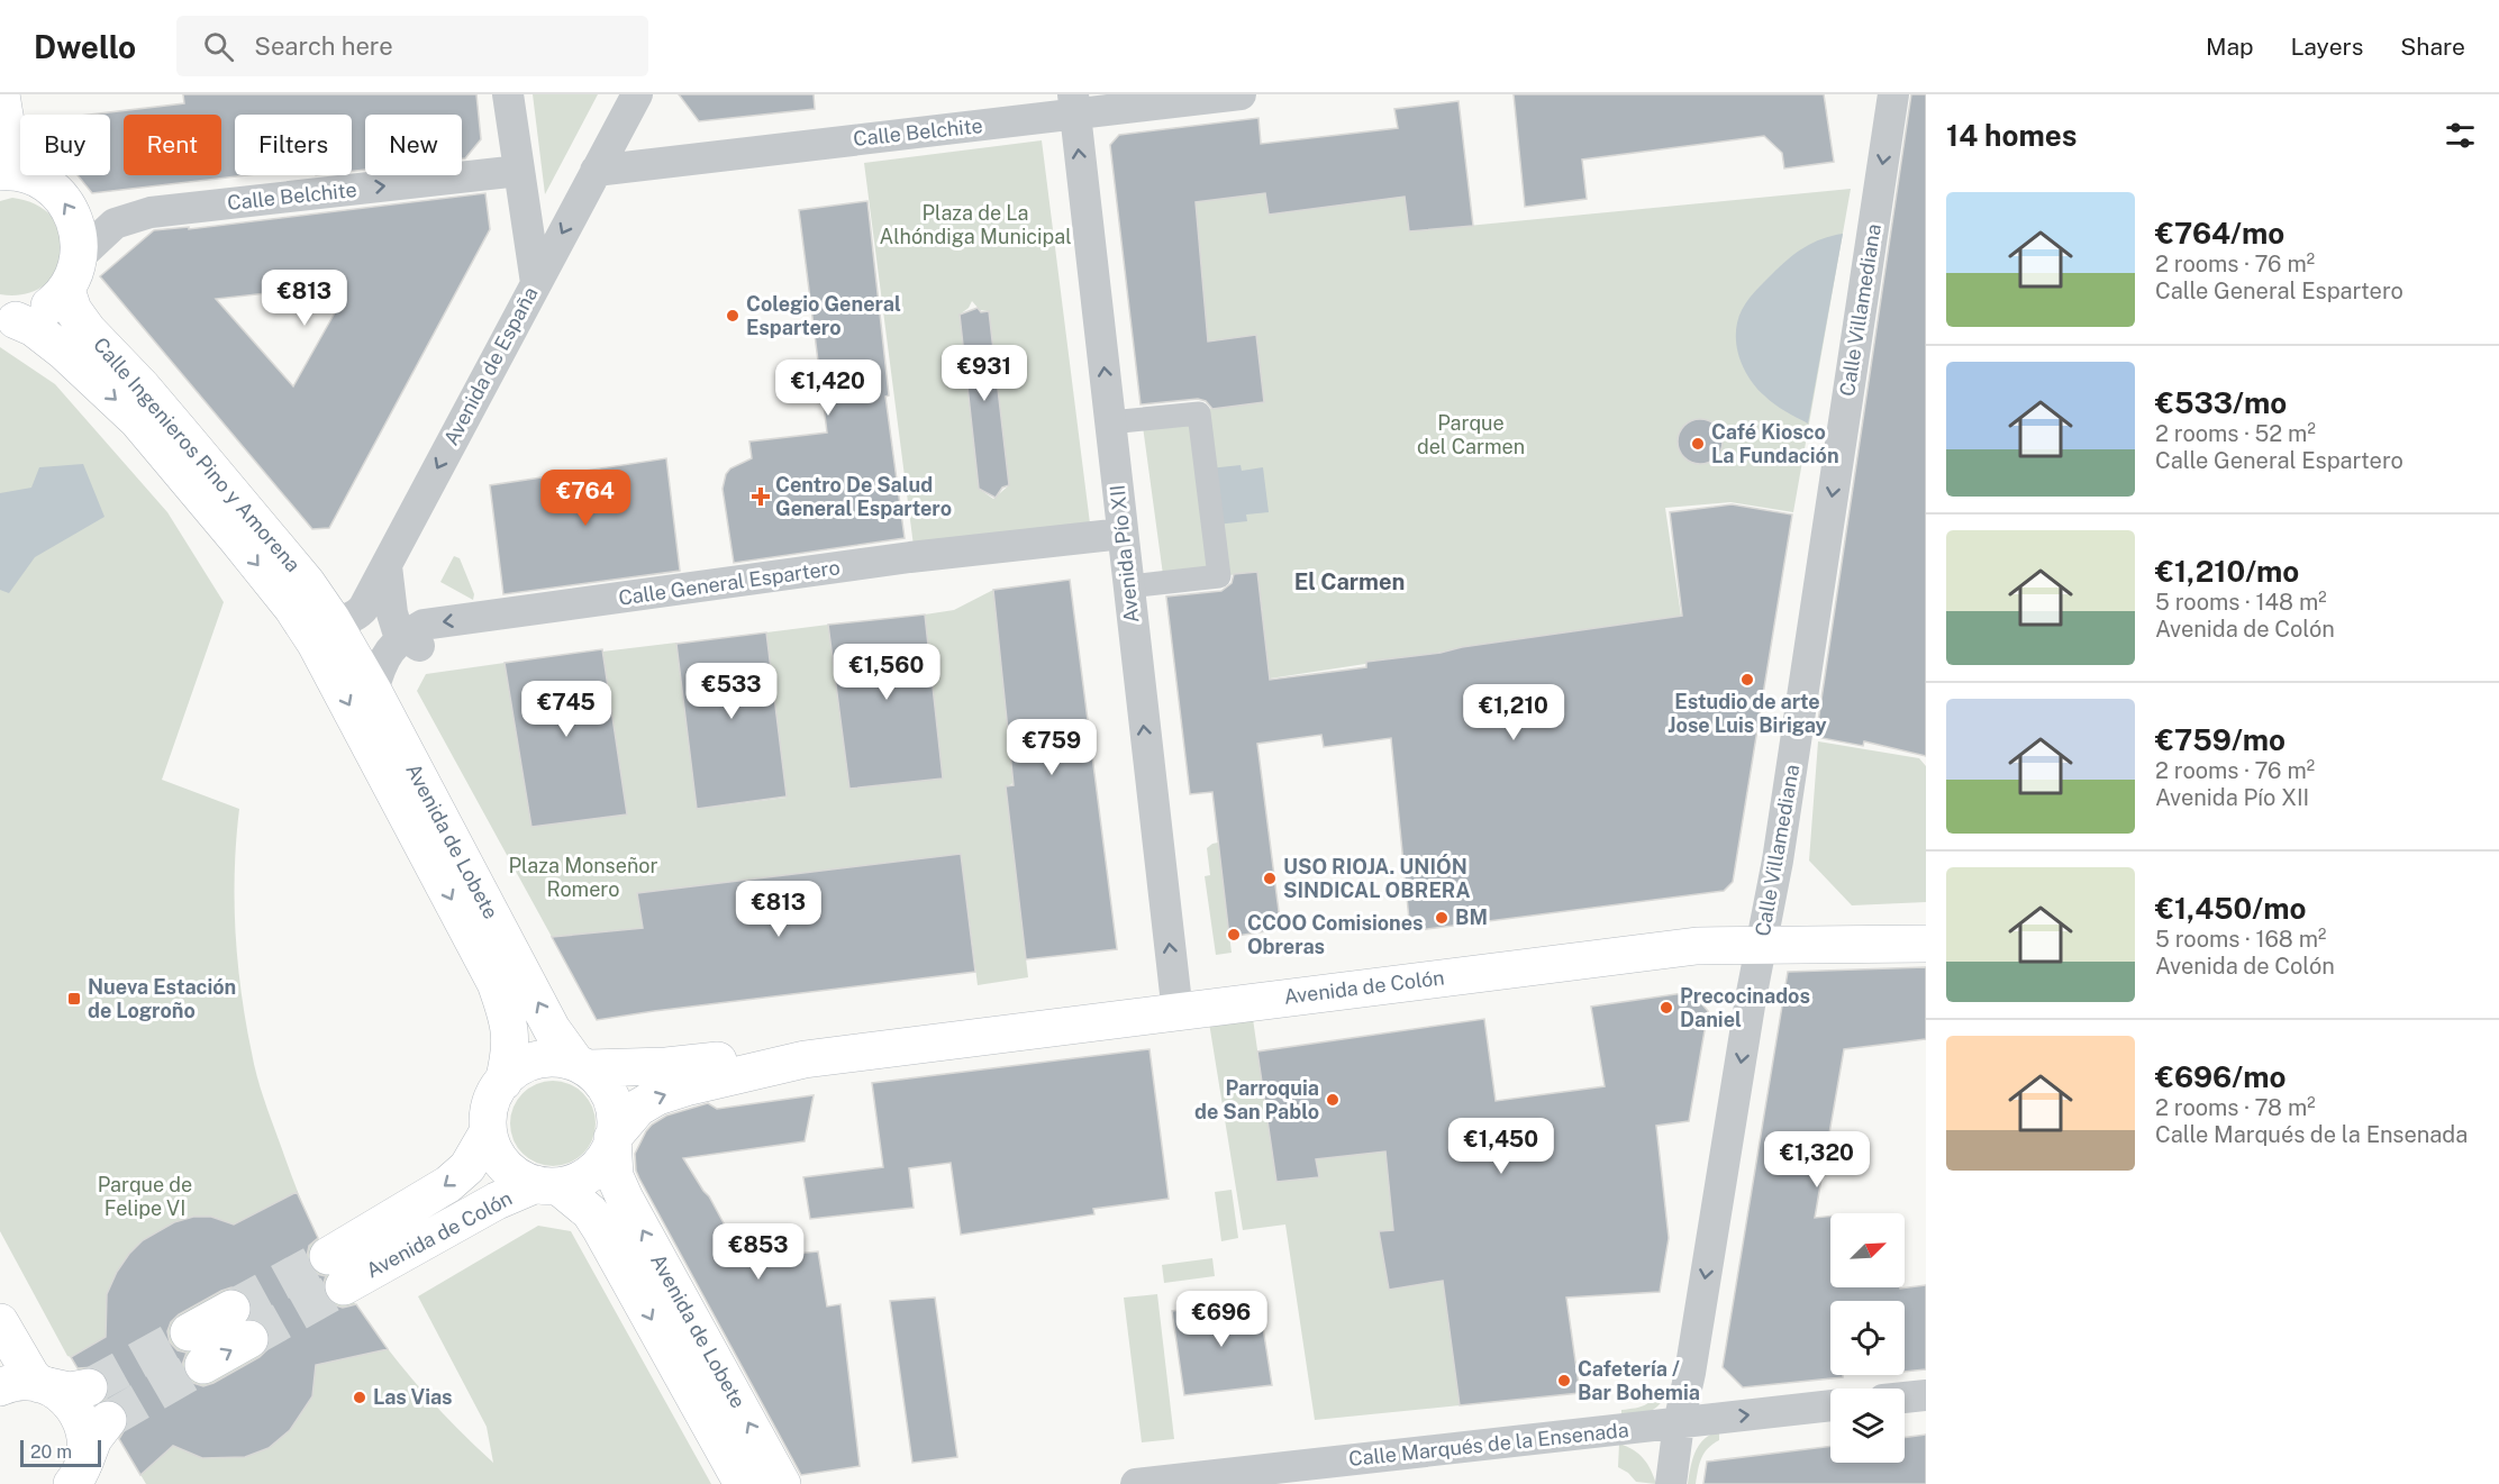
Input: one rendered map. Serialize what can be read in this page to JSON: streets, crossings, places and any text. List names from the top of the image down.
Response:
{
  "streets": {
    "main road": ["Calle Ingenieros Pino y Amorena", "Avenida de Lobete", "Avenida de Colón"],
    "street": [
      "Calle Belchite",
      "Calle Villamediana",
      "Avenida de España",
      "Avenida Pío XII",
      "Calle General Espartero",
      "Calle Marqués de la Ensenada"
    ]
  },
  "crossings": [
    ["Calle Belchite", "Avenida de España"],
    ["Calle Belchite", "Calle Ingenieros Pino y Amorena"],
    ["Calle Belchite", "Avenida Pío XII"],
    ["Calle Villamediana", "Avenida de Colón"],
    ["Calle Villamediana", "Calle Marqués de la Ensenada"],
    ["Avenida de España", "Calle Ingenieros Pino y Amorena"],
    ["Avenida de España", "Avenida de Lobete"],
    ["Calle Ingenieros Pino y Amorena", "Avenida de Lobete"],
    ["Avenida Pío XII", "Calle General Espartero"],
    ["Avenida Pío XII", "Avenida de Colón"],
    ["Calle General Espartero", "Avenida de Lobete"],
    ["Avenida de Lobete", "Avenida de Colón"]
  ],
  "one_way": [
    "Calle Belchite",
    "Calle Villamediana",
    "Avenida de España",
    "Avenida Pío XII"
  ],
  "districts": ["El Carmen"],
  "parks": [
    "Plaza de La Alhóndiga Municipal",
    "Parque del Carmen",
    "Plaza Monseñor Romero",
    "Parque de Felipe VI"
  ],
  "places": {
    "other": [
      "Colegio General Espartero",
      "Café Kiosco La Fundación",
      "Estudio de arte Jose Luis Birigay",
      "USO RIOJA. UNIÓN SINDICAL OBRERA",
      "BM",
      "CCOO Comisiones Obreras",
      "Precocinados Daniel",
      "Parroquia de San Pablo",
      "Cafetería / Bar Bohemia",
      "Las Vias"
    ],
    "health": ["Centro De Salud General Espartero"],
    "transit": ["Nueva Estación de Logroño"]
  },
  "scale_bar": "20 m",
  "north": "top right",
  "page": {
    "header": "Dwello",
    "search": "Search here",
    "nav": ["Map", "Layers", "Share"],
    "heading": "14 homes",
    "chip": [
      "Buy",
      "Rent",
      "Filters",
      "New"
    ],
    "list": [
      {
        "name": "€764/mo",
        "note": "2 rooms · 76 m² · Calle General Espartero"
      },
      {
        "name": "€533/mo",
        "note": "2 rooms · 52 m² · Calle General Espartero"
      },
      {
        "name": "€1,210/mo",
        "note": "5 rooms · 148 m² · Avenida de Colón"
      },
      {
        "name": "€759/mo",
        "note": "2 rooms · 76 m² · Avenida Pío XII"
      },
      {
        "name": "€1,450/mo",
        "note": "5 rooms · 168 m² · Avenida de Colón"
      },
      {
        "name": "€696/mo",
        "note": "2 rooms · 78 m² · Calle Marqués de la Ensenada"
      }
    ],
    "price": [
      "€813",
      "€931",
      "€1,420",
      "€764",
      "€1,560",
      "€533",
      "€745",
      "€1,210",
      "€759",
      "€813",
      "€1,450",
      "€1,320",
      "€853",
      "€696"
    ],
    "scale": "20 m"
  }
}
